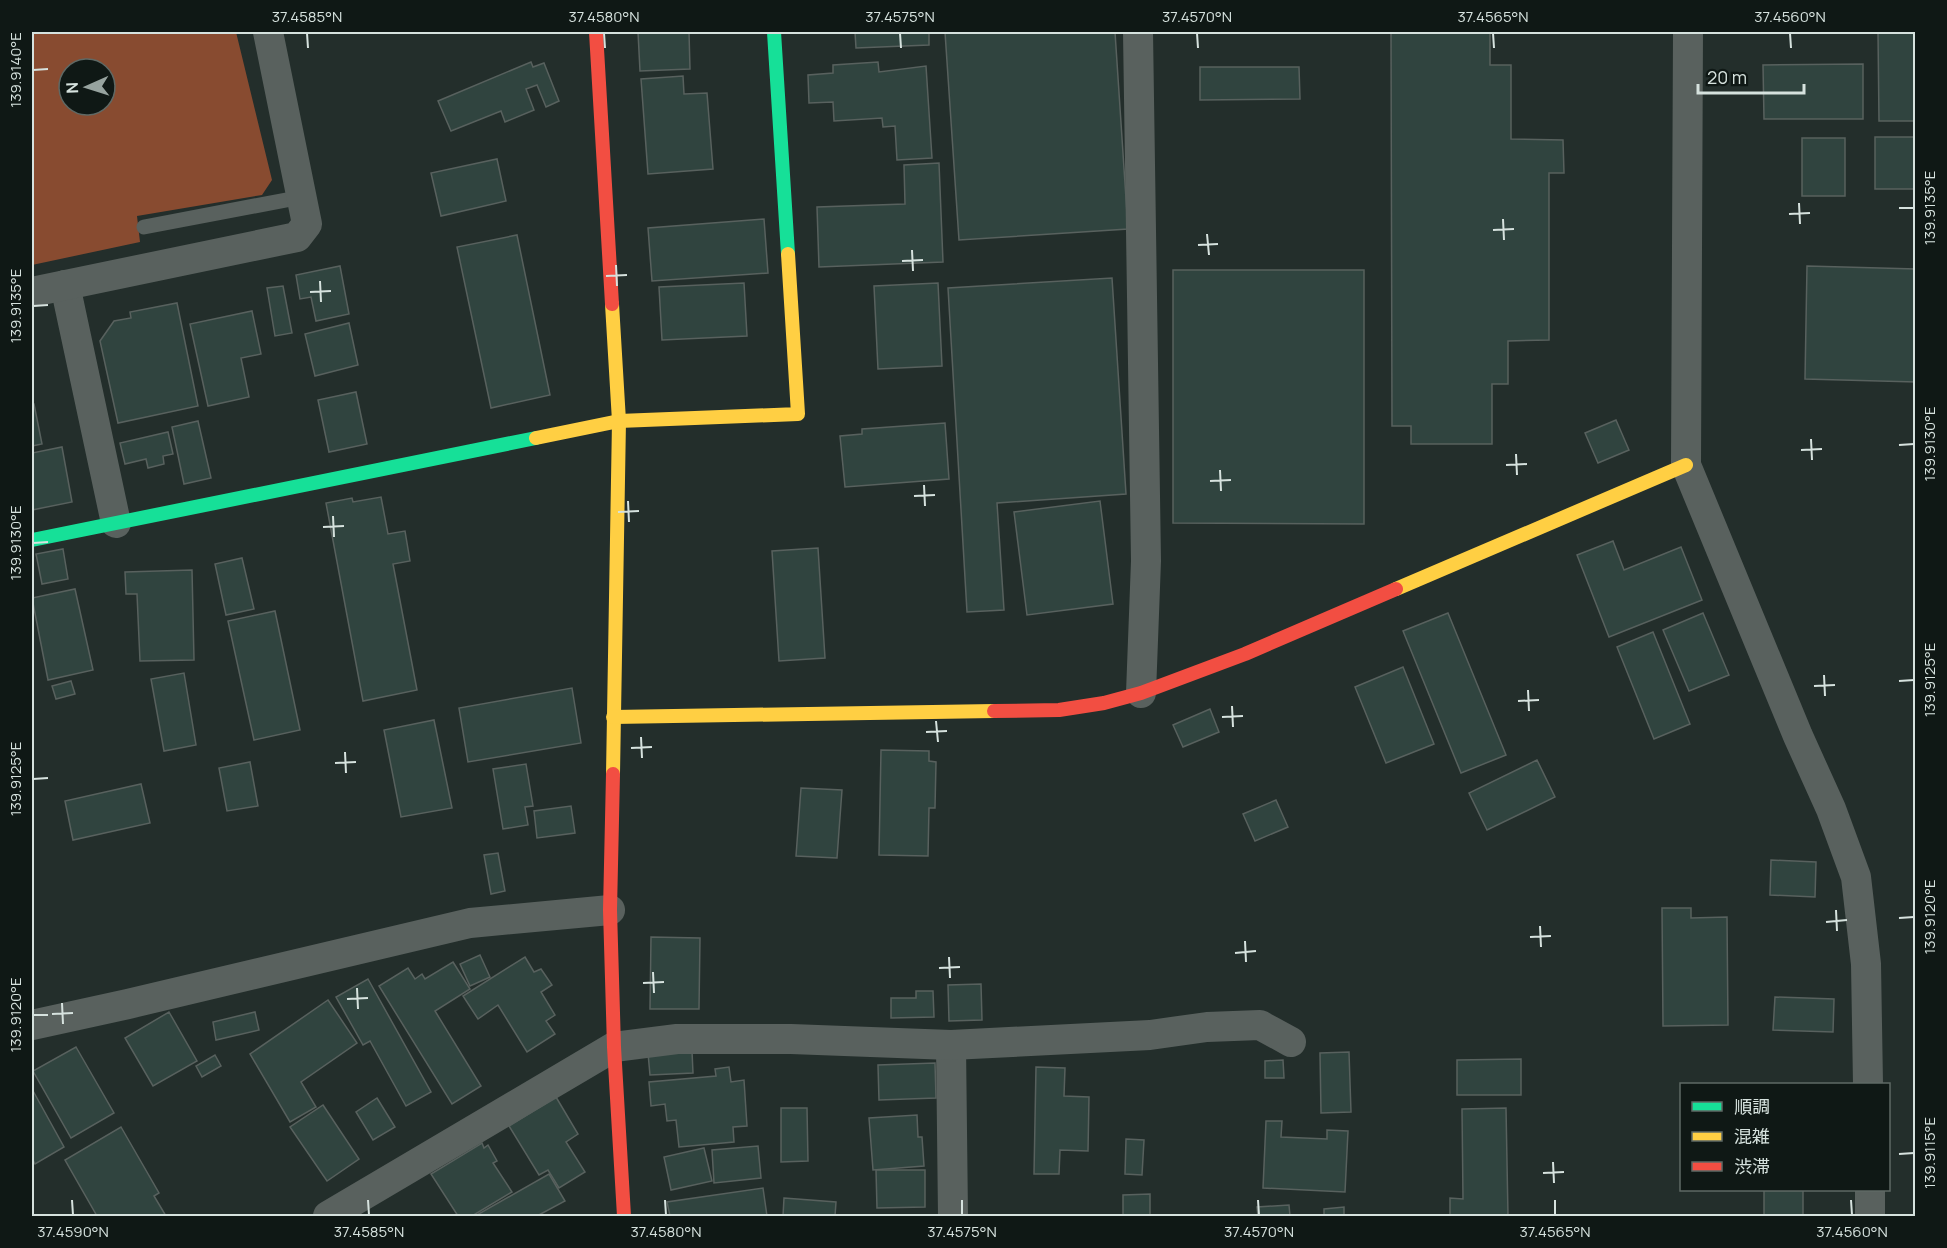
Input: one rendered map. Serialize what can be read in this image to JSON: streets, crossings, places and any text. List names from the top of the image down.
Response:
{
  "legend": ["順調", "混雑", "渋滞"],
  "scale_bar": "20 m",
  "north": "left",
  "coordinates": [
    "37.4585°N",
    "37.4580°N",
    "37.4575°N",
    "37.4570°N",
    "37.4565°N",
    "37.4560°N",
    "139.9140°E",
    "139.9135°E",
    "139.9130°E",
    "139.9125°E",
    "139.9120°E",
    "139.9115°E",
    "37.4590°N"
  ]
}
